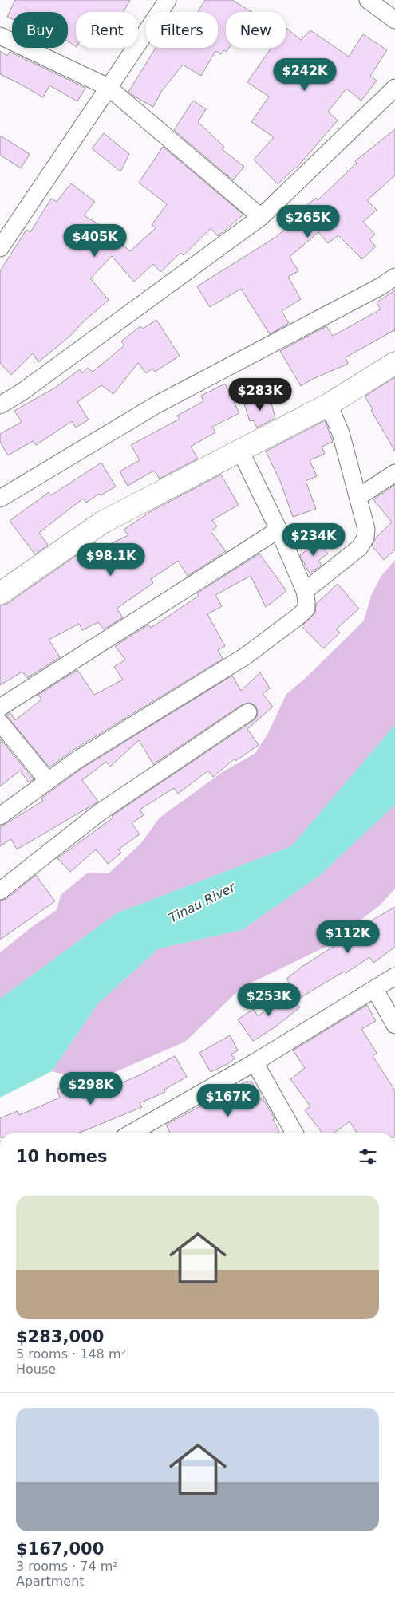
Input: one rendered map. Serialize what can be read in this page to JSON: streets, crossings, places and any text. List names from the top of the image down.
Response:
{
  "water": ["Tinau River"],
  "page": {
    "chip": [
      "Buy",
      "Rent",
      "Filters",
      "New"
    ],
    "price": [
      "$242K",
      "$265K",
      "$405K",
      "$283K",
      "$234K",
      "$98.1K",
      "$112K",
      "$253K",
      "$298K",
      "$167K"
    ],
    "heading": "10 homes",
    "list": [
      {
        "name": "$283,000",
        "note": "5 rooms · 148 m² · House"
      },
      {
        "name": "$167,000",
        "note": "3 rooms · 74 m² · Apartment"
      }
    ]
  }
}
